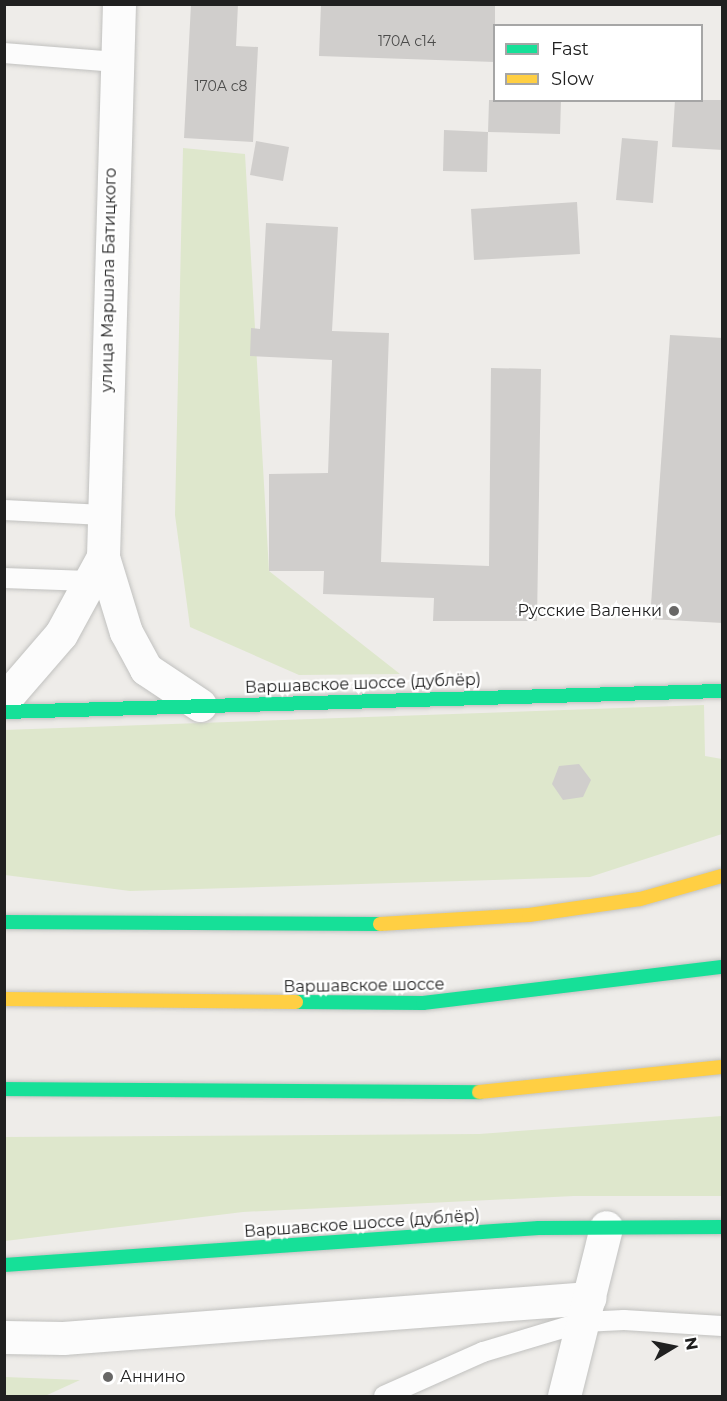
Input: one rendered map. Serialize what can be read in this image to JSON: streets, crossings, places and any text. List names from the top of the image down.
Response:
{
  "streets": {
    "main road": ["Варшавское шоссе (дублёр)", "Варшавское шоссе"],
    "street": ["улица Маршала Батицкого"]
  },
  "crossings": [
    ["улица Маршала Батицкого", "Варшавское шоссе (дублёр)"]
  ],
  "places": ["Русские Валенки", "Аннино"],
  "house_numbers": ["170А с14", "170А с8"],
  "legend": ["Fast", "Slow"],
  "north": "right"
}
